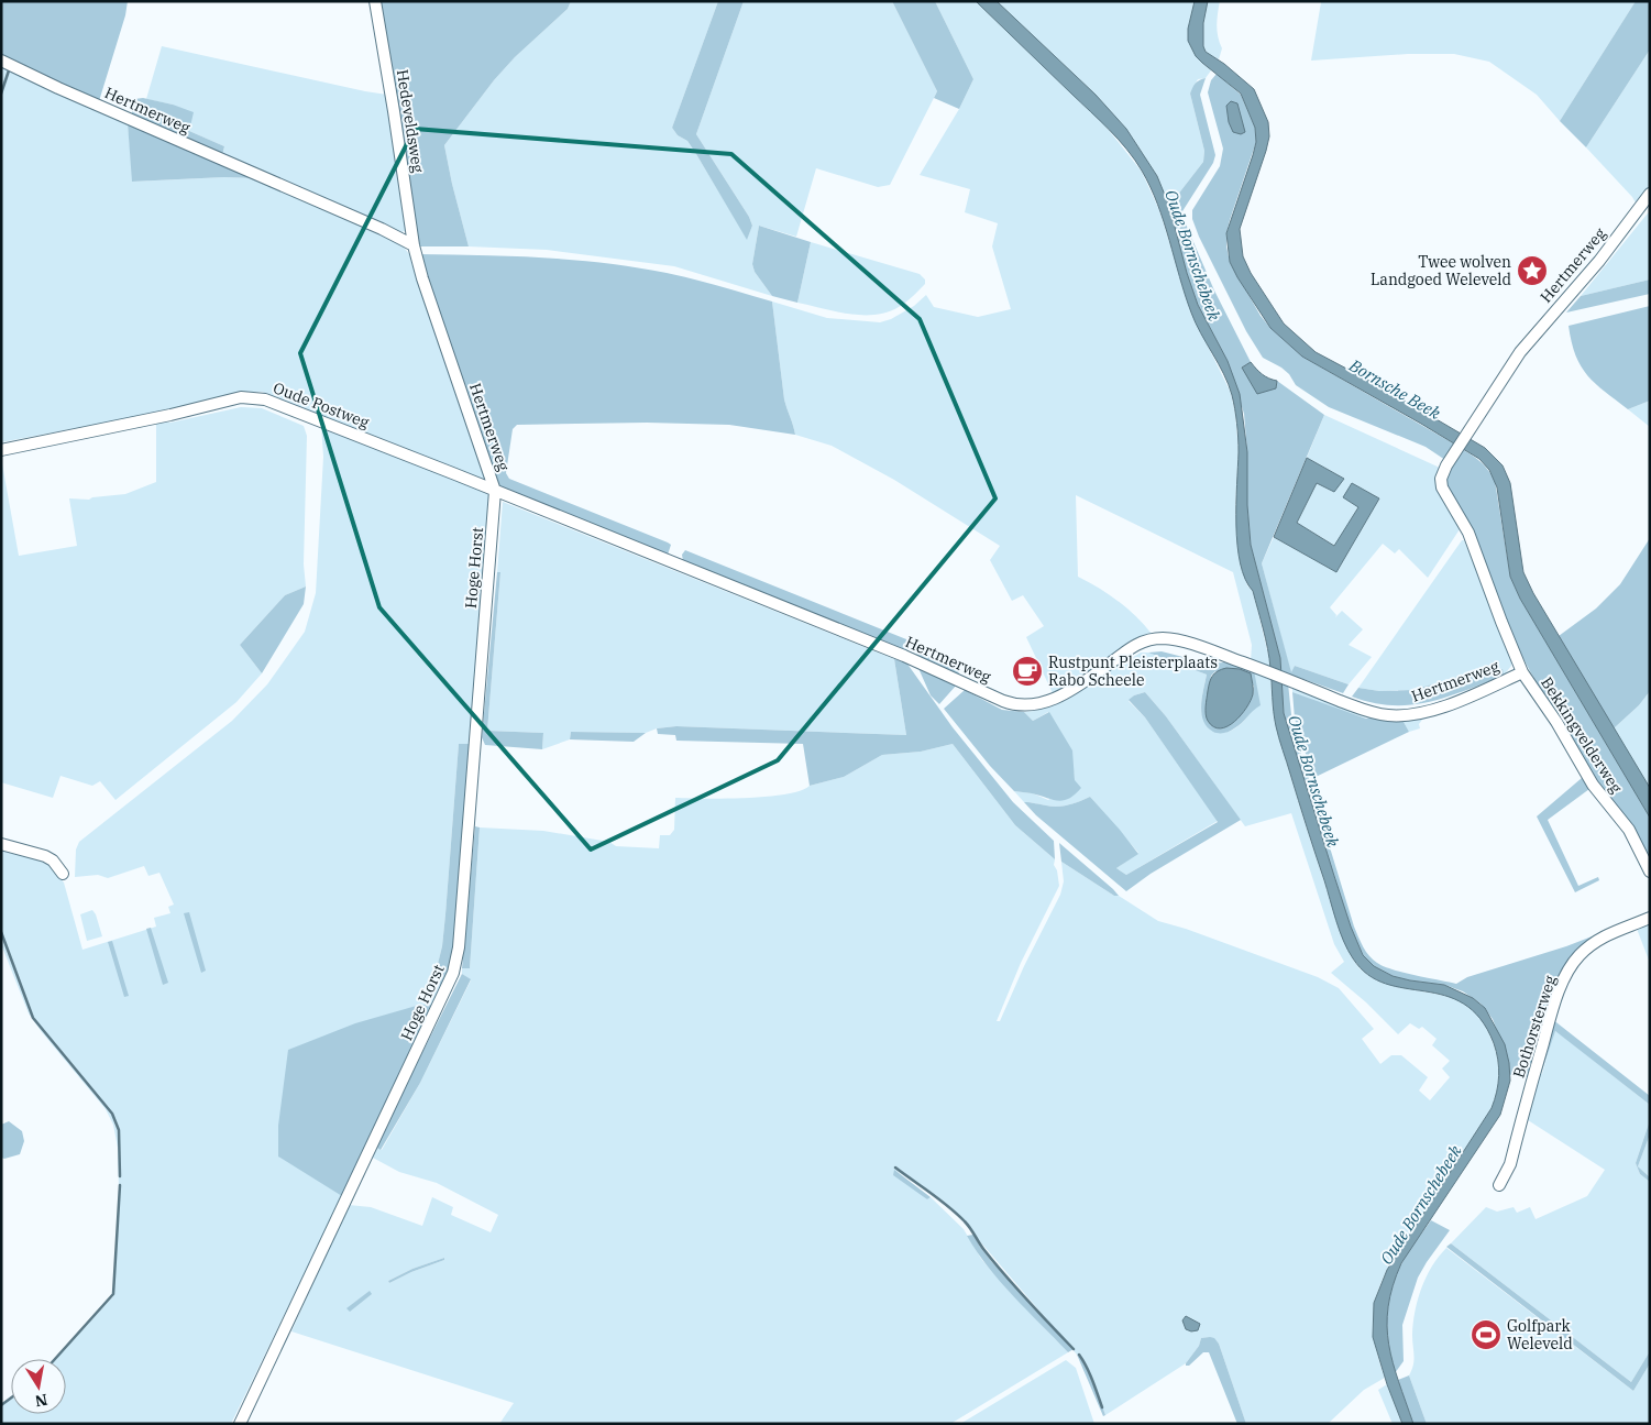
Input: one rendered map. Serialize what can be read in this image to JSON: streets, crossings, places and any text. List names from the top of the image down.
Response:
{
  "streets": {
    "street": [
      "Hertmerweg",
      "Hedeveldsweg",
      "Oude Postweg",
      "Hoge Horst",
      "Bekkingvelderweg",
      "Bothorsterweg"
    ]
  },
  "crossings": [
    ["Hertmerweg", "Hedeveldsweg"],
    ["Hertmerweg", "Oude Postweg"],
    ["Hertmerweg", "Hoge Horst"],
    ["Hertmerweg", "Bekkingvelderweg"],
    ["Oude Postweg", "Hoge Horst"]
  ],
  "water": ["Oude Bornschebeek", "Bornsche Beek"],
  "places": {
    "place": ["Twee wolven Landgoed Weleveld"],
    "cafe": ["Rustpunt Pleisterplaats Rabo Scheele"],
    "sports": ["Golfpark Weleveld"]
  },
  "north": "bottom"
}
